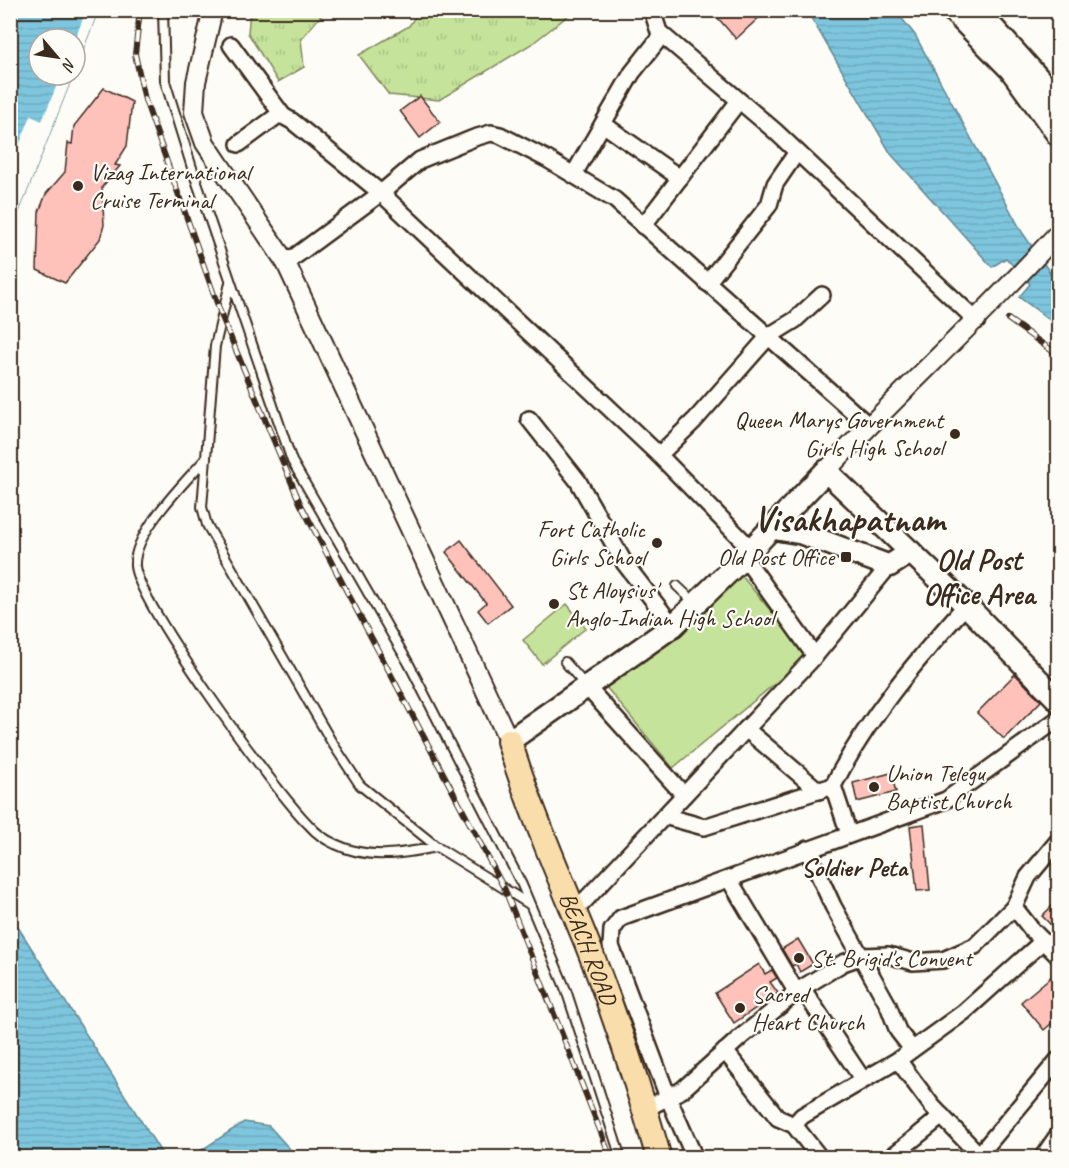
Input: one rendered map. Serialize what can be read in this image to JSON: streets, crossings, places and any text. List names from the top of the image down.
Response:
{
  "streets": {
    "main road": ["BEACH ROAD"]
  },
  "districts": ["Visakhapatnam", "Old Post Office Area", "Soldier Peta"],
  "places": {
    "other": [
      "Vizag International Cruise Terminal",
      "Queen Marys Government Girls High School",
      "Fort Catholic Girls School",
      "St Aloysius' Anglo-Indian High School",
      "Union Telegu Baptist Church",
      "St. Brigid's Convent",
      "Sacred Heart Church"
    ],
    "transit": ["Old Post Office"]
  },
  "north": "bottom right"
}
